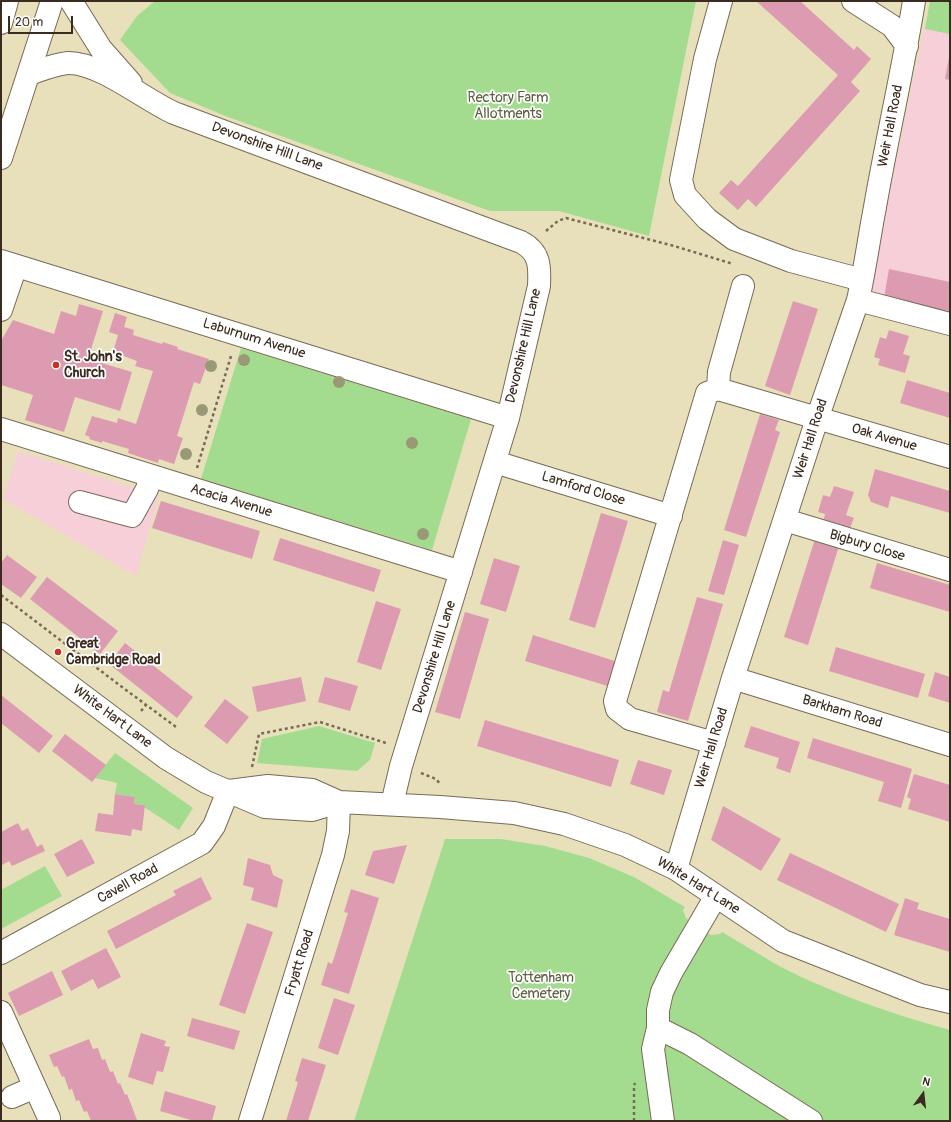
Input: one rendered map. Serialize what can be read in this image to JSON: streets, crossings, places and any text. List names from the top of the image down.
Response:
{
  "streets": {
    "main road": [
      "Weir Hall Road",
      "Devonshire Hill Lane",
      "Laburnum Avenue",
      "Oak Avenue",
      "Lamford Close",
      "Acacia Avenue",
      "Bigbury Close",
      "Barkham Road",
      "White Hart Lane",
      "Cavell Road",
      "Fryatt Road"
    ]
  },
  "crossings": [
    ["Weir Hall Road", "Oak Avenue"],
    ["Weir Hall Road", "Bigbury Close"],
    ["Weir Hall Road", "Barkham Road"],
    ["Weir Hall Road", "White Hart Lane"],
    ["Devonshire Hill Lane", "Laburnum Avenue"],
    ["Devonshire Hill Lane", "Lamford Close"],
    ["Devonshire Hill Lane", "Acacia Avenue"],
    ["Devonshire Hill Lane", "White Hart Lane"],
    ["White Hart Lane", "Cavell Road"],
    ["White Hart Lane", "Fryatt Road"]
  ],
  "parks": ["Rectory Farm Allotments", "Tottenham Cemetery"],
  "places": ["St. John's Church", "Great Cambridge Road"],
  "scale_bar": "20 m",
  "north": "top"
}
